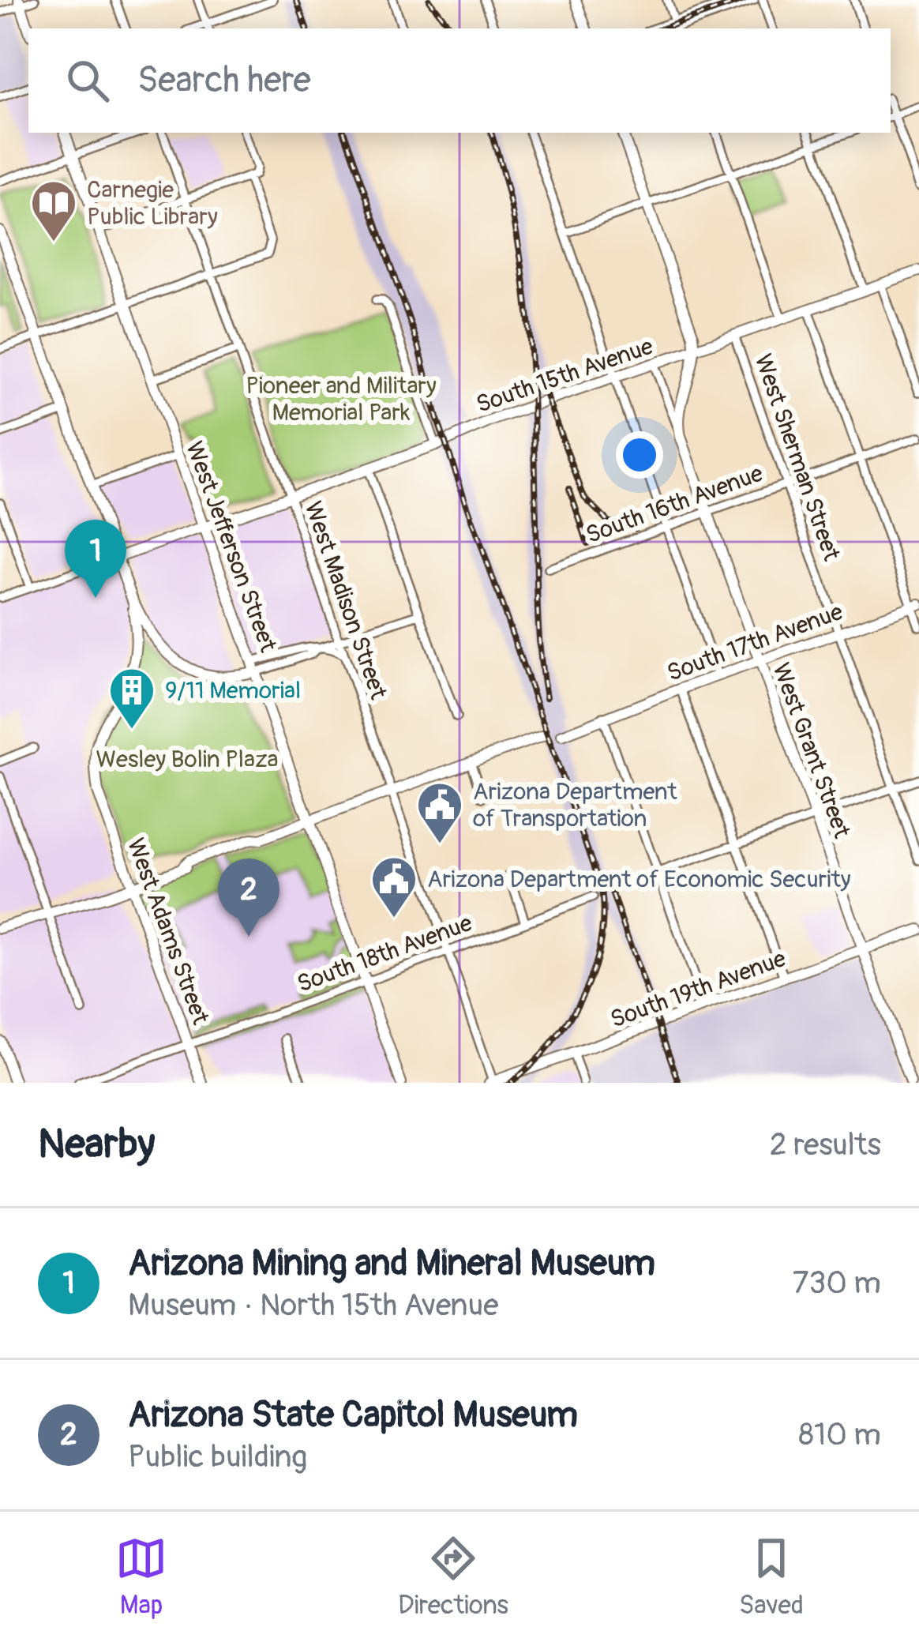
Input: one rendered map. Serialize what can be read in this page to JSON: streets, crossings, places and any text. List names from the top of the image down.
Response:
{
  "streets": {
    "main road": [
      "South 15th Avenue",
      "West Jefferson Street",
      "South 17th Avenue",
      "West Grant Street",
      "West Adams Street",
      "South 19th Avenue"
    ],
    "street": [
      "West Sherman Street",
      "South 16th Avenue",
      "West Madison Street",
      "South 18th Avenue"
    ]
  },
  "crossings": [
    ["South 15th Avenue", "West Sherman Street"],
    ["South 15th Avenue", "West Jefferson Street"],
    ["South 15th Avenue", "West Madison Street"],
    ["South 15th Avenue", "West Grant Street"],
    ["West Sherman Street", "South 16th Avenue"],
    ["West Sherman Street", "South 17th Avenue"],
    ["South 16th Avenue", "West Grant Street"],
    ["West Jefferson Street", "South 18th Avenue"],
    ["West Madison Street", "South 18th Avenue"],
    ["West Madison Street", "South 19th Avenue"],
    ["South 17th Avenue", "West Grant Street"],
    ["West Grant Street", "South 19th Avenue"],
    ["West Adams Street", "South 18th Avenue"]
  ],
  "parks": ["Pioneer and Military Memorial Park", "Wesley Bolin Plaza"],
  "places": {
    "library": ["Carnegie Public Library"],
    "building": ["9/11 Memorial"],
    "public building": ["Arizona Department of Transportation", "Arizona Department of Economic Security"]
  },
  "page": {
    "search": "Search here",
    "pins": ["1", "2"],
    "heading": ["Nearby", "2 results"],
    "list": [
      {
        "mark": "1",
        "name": "Arizona Mining and Mineral Museum",
        "note": "Museum · North 15th Avenue",
        "value": "730 m"
      },
      {
        "mark": "2",
        "name": "Arizona State Capitol Museum",
        "note": "Public building",
        "value": "810 m"
      }
    ],
    "nav": ["Map", "Directions", "Saved"]
  }
}
